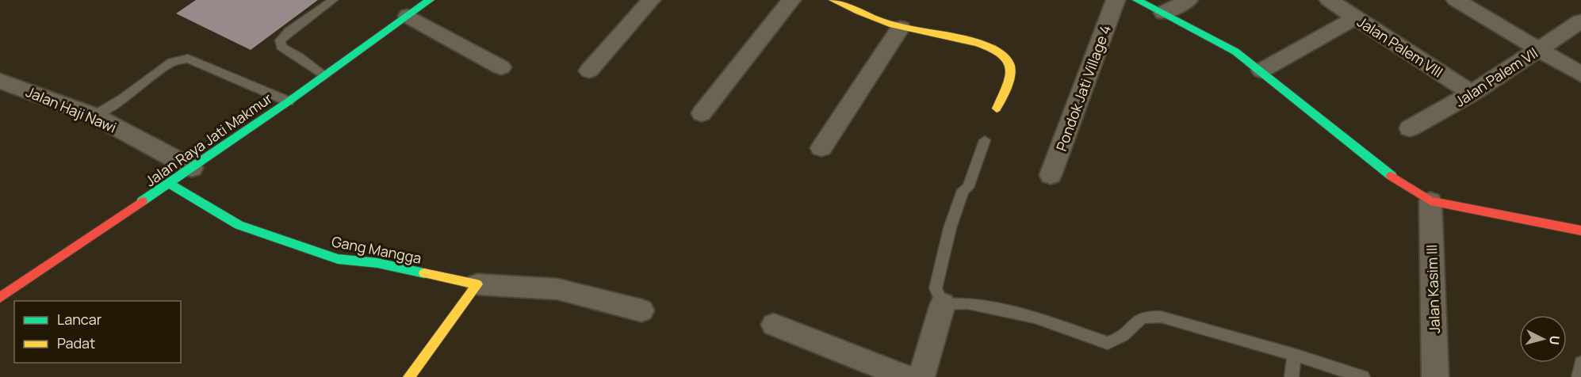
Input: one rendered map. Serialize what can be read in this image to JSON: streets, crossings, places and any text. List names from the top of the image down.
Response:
{
  "streets": {
    "street": [
      "Jalan Palem VIII",
      "Jalan Palem VII",
      "Pondok Jati Village 4",
      "Jalan Haji Nawi",
      "Jalan Raya Jati Makmur",
      "Gang Mangga",
      "Jalan Kasim III"
    ]
  },
  "crossings": [
    ["Jalan Palem VIII", "Jalan Palem VII"],
    ["Jalan Haji Nawi", "Jalan Raya Jati Makmur"],
    ["Jalan Raya Jati Makmur", "Gang Mangga"]
  ],
  "legend": ["Lancar", "Padat"],
  "north": "right"
}
